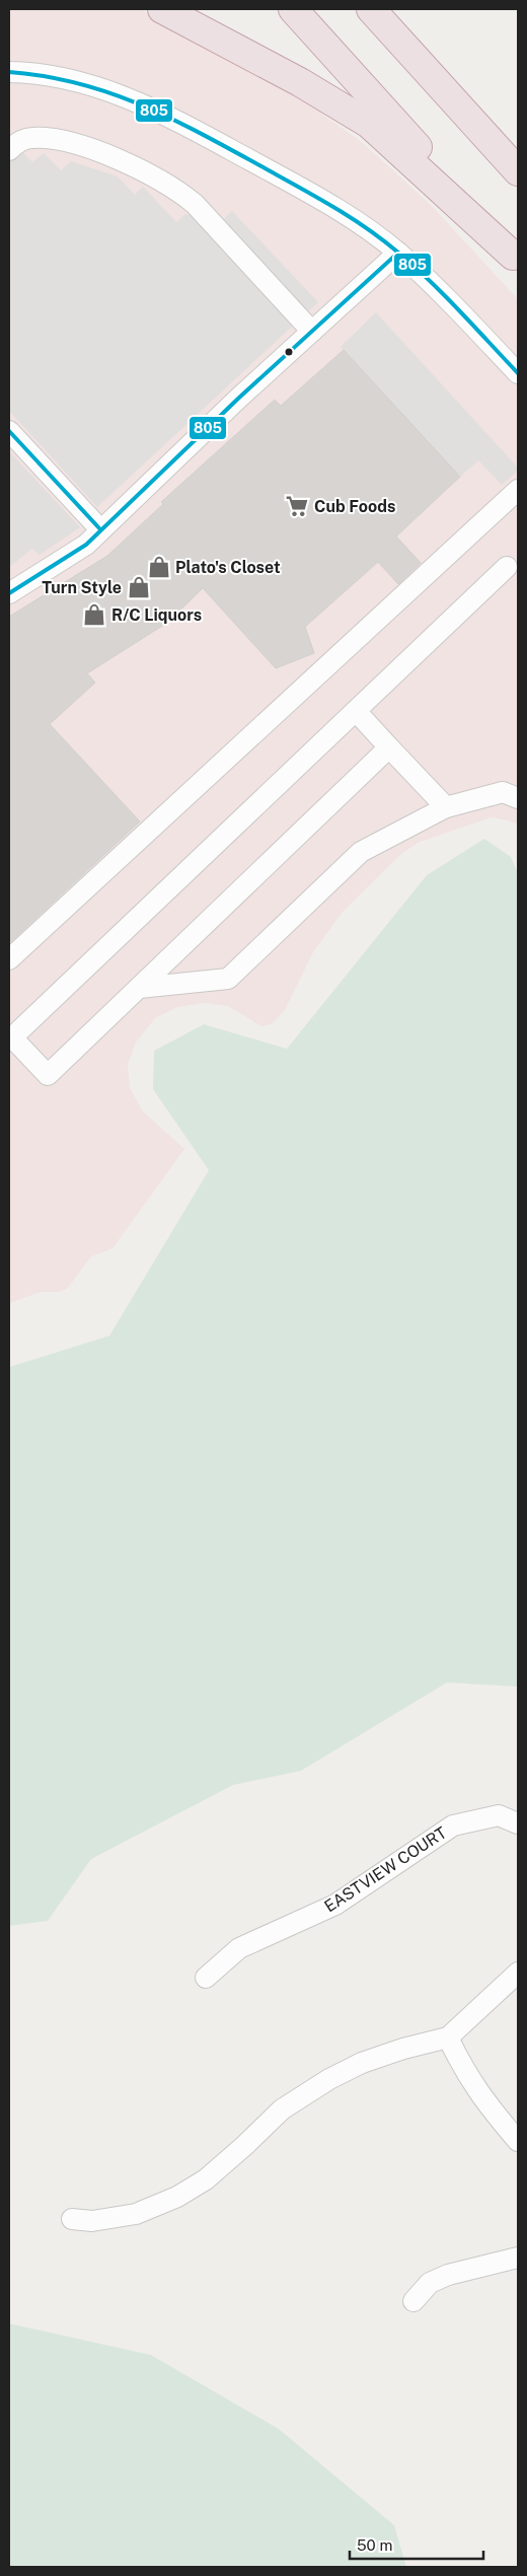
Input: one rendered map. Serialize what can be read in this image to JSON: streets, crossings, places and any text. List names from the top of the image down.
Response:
{
  "streets": {
    "street": ["EASTVIEW COURT"]
  },
  "places": {
    "supermarket": ["Cub Foods"],
    "shop": ["Plato's Closet", "Turn Style", "R/C Liquors"]
  },
  "lines": ["transit line 805"],
  "scale_bar": "50 m"
}
